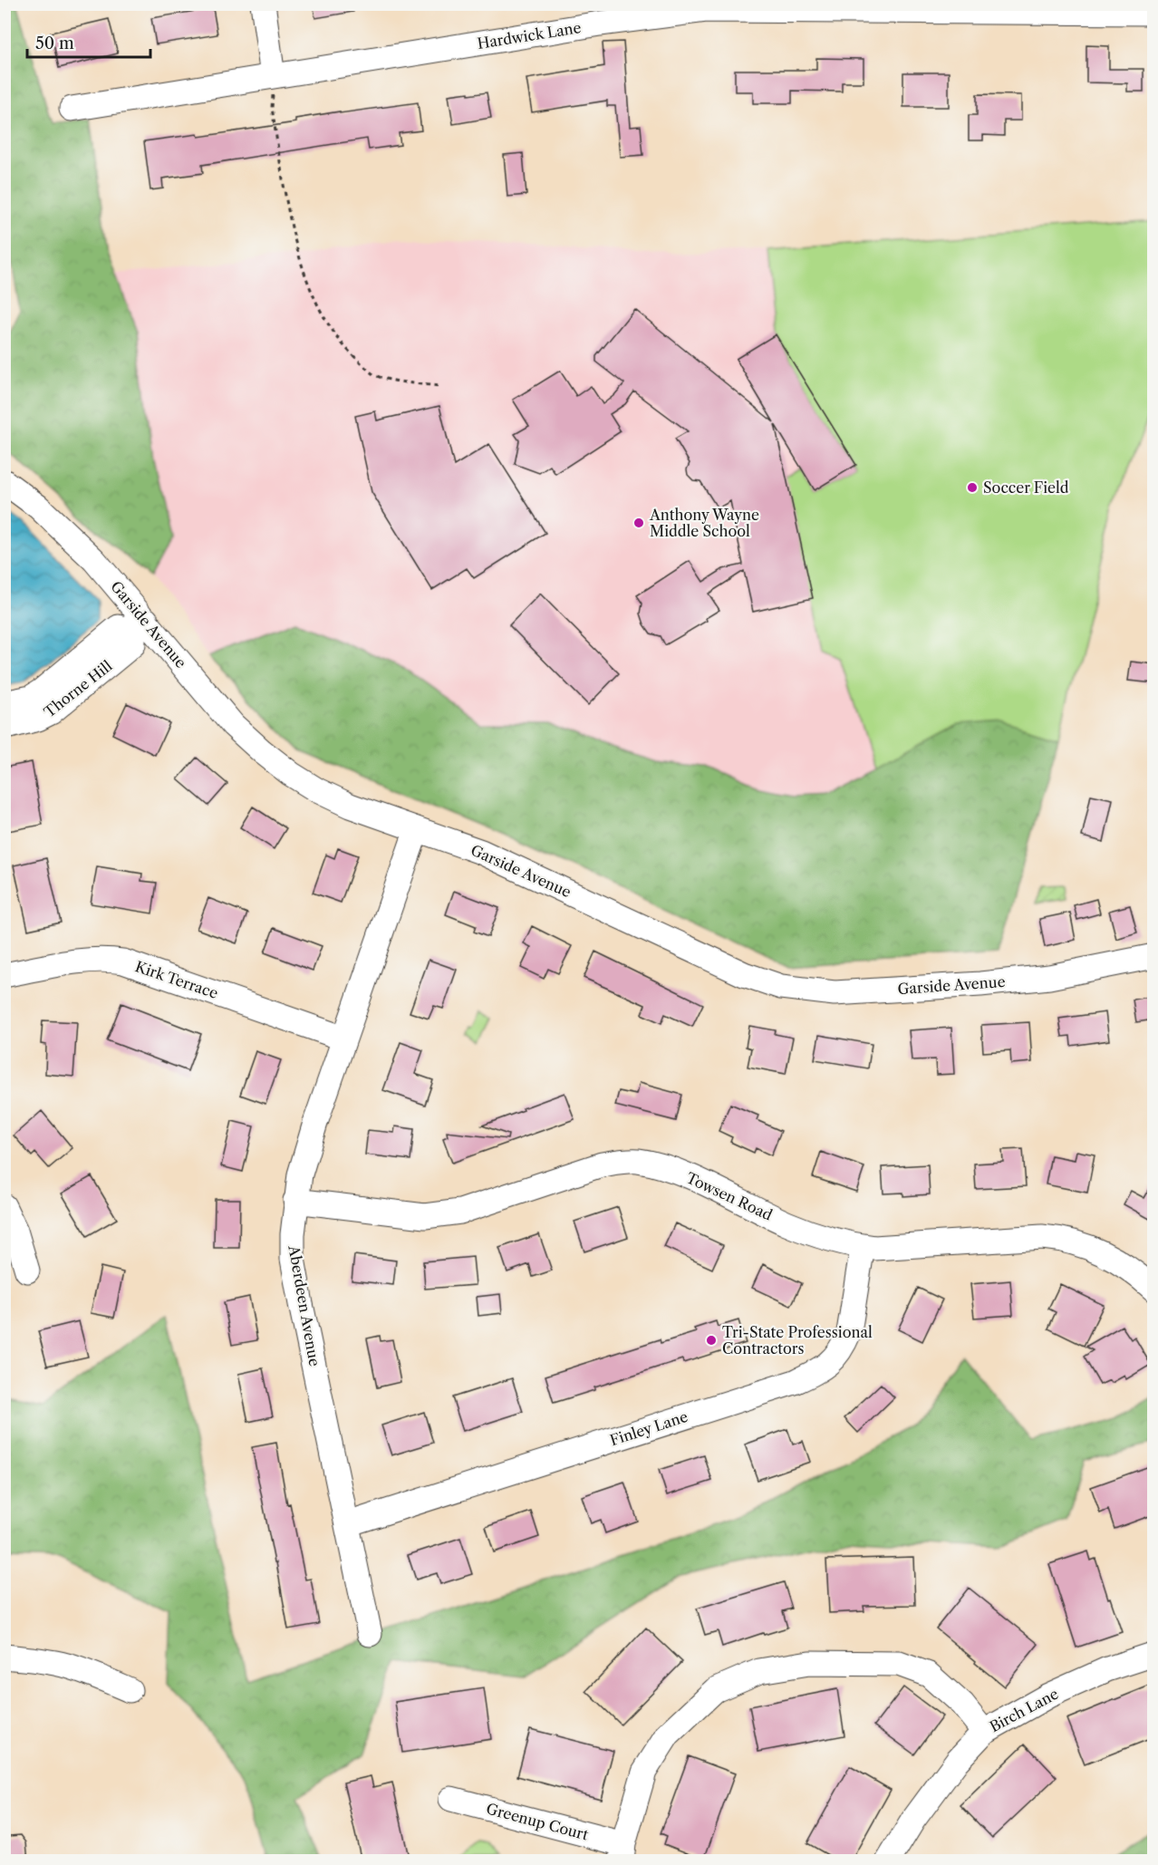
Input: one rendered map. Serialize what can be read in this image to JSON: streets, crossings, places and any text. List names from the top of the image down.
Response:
{
  "streets": {
    "street": [
      "Hardwick Lane",
      "Garside Avenue",
      "Thorne Hill",
      "Kirk Terrace",
      "Towsen Road",
      "Aberdeen Avenue",
      "Finley Lane",
      "Birch Lane",
      "Greenup Court"
    ]
  },
  "crossings": [
    ["Garside Avenue", "Thorne Hill"],
    ["Garside Avenue", "Aberdeen Avenue"],
    ["Kirk Terrace", "Aberdeen Avenue"],
    ["Towsen Road", "Aberdeen Avenue"],
    ["Towsen Road", "Finley Lane"],
    ["Aberdeen Avenue", "Finley Lane"]
  ],
  "places": ["Soccer Field", "Anthony Wayne Middle School", "Tri-State Professional Contractors"],
  "scale_bar": "50 m"
}
